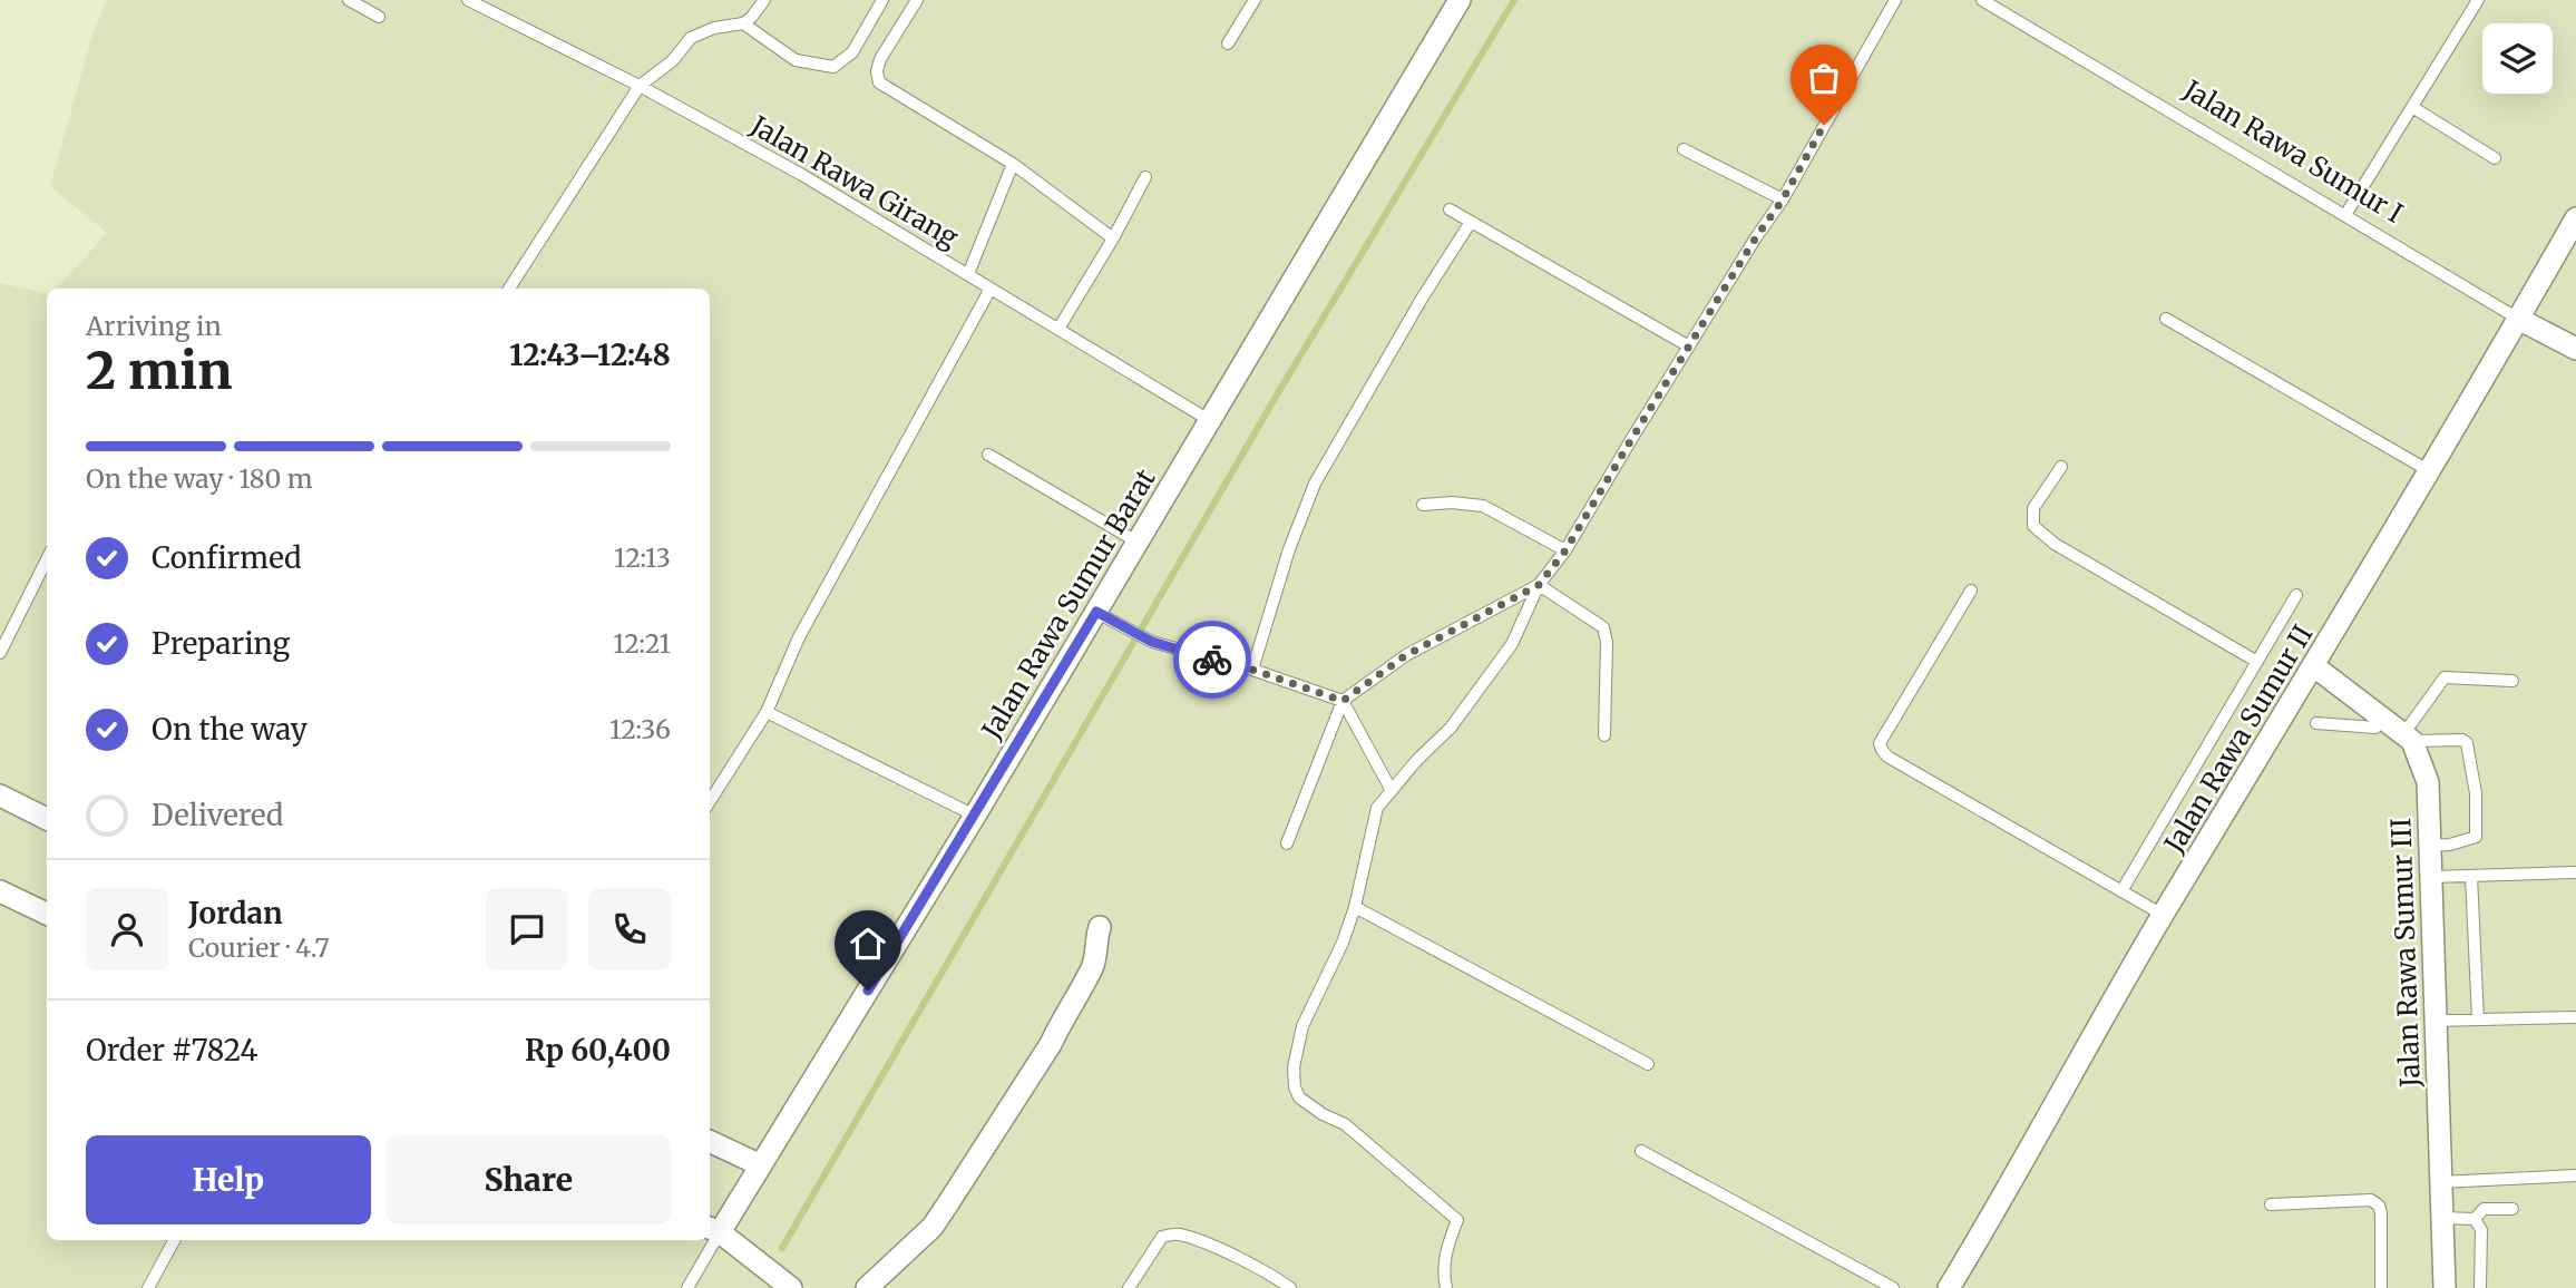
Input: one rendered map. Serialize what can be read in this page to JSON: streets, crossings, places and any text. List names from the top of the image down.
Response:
{
  "streets": {
    "street": [
      "Jalan Rawa Sumur I",
      "Jalan Rawa Sumur Barat",
      "Jalan Rawa Sumur II",
      "Jalan Rawa Sumur III"
    ],
    "lane": ["Jalan Rawa Girang"]
  },
  "crossings": [
    ["Jalan Rawa Sumur I", "Jalan Rawa Sumur II"],
    ["Jalan Rawa Girang", "Jalan Rawa Sumur Barat"]
  ],
  "page": {
    "heading": ["2 min", "Arriving in", "12:43–12:48"],
    "panel": [
      "Jordan",
      "Courier · 4.7",
      "Order #7824",
      "Rp 60,400"
    ],
    "bar": "On the way · 180 m",
    "list": [
      ["Confirmed", "12:13"],
      ["Preparing", "12:21"],
      ["On the way", "12:36"],
      "Delivered"
    ],
    "buttons": ["Help", "Share"]
  }
}
